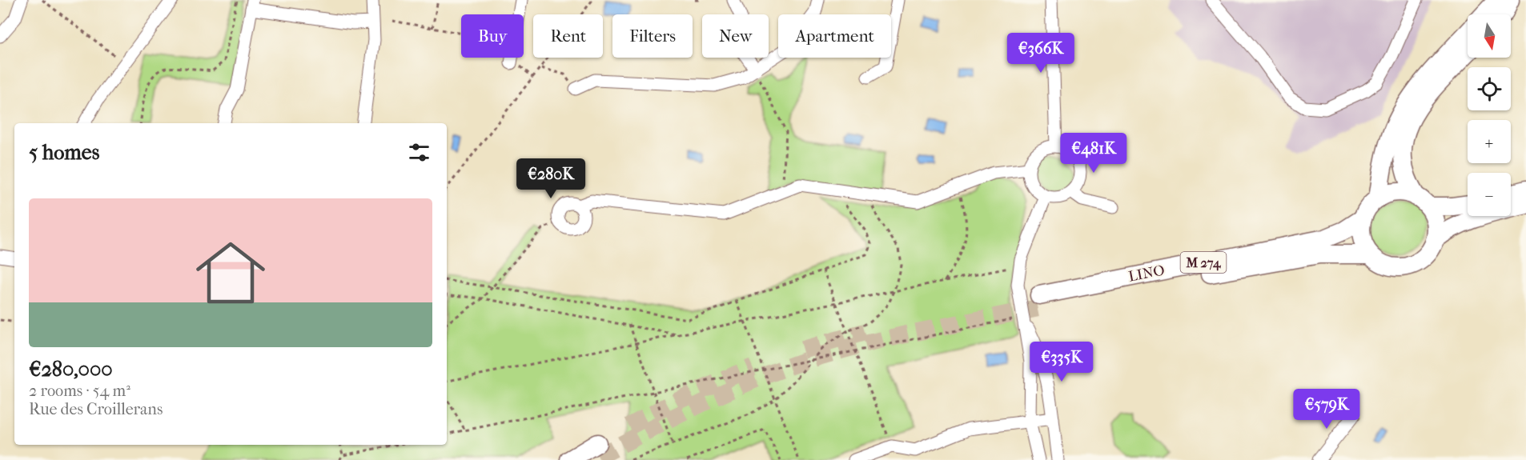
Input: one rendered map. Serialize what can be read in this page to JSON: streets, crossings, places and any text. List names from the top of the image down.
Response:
{
  "streets": {
    "highway": ["M 274", "LINO"]
  },
  "north": "bottom",
  "page": {
    "map_buttons": ["+", "−"],
    "chip": [
      "Buy",
      "Rent",
      "Filters",
      "New",
      "Apartment"
    ],
    "price": [
      "€366K",
      "€481K",
      "€280K",
      "€335K",
      "€579K"
    ],
    "heading": "5 homes",
    "list": [
      {
        "name": "€280,000",
        "note": "2 rooms · 54 m² · Rue des Croillerans"
      }
    ]
  }
}
